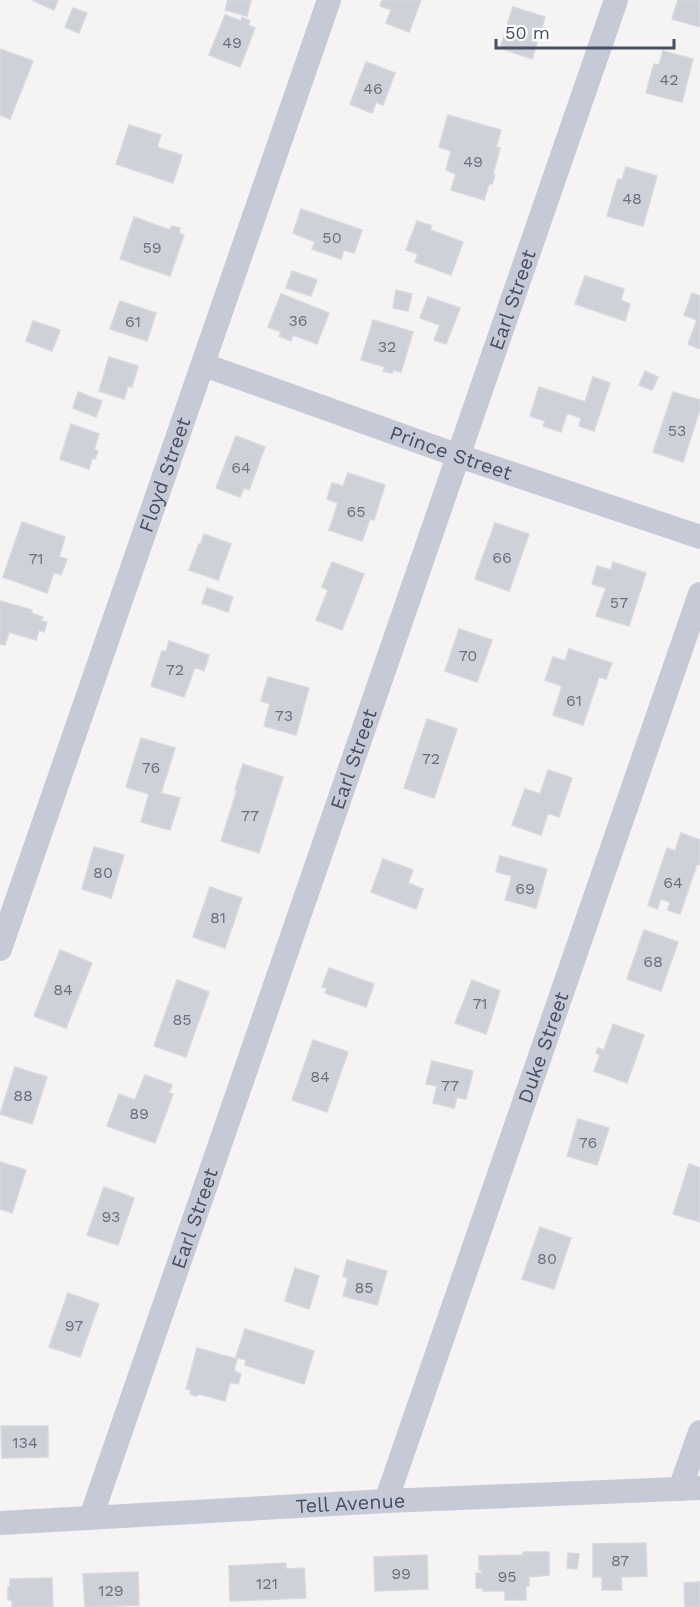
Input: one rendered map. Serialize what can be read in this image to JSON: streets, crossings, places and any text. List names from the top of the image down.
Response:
{
  "streets": {
    "street": [
      "Earl Street",
      "Prince Street",
      "Floyd Street",
      "Duke Street",
      "Tell Avenue"
    ]
  },
  "crossings": [
    ["Earl Street", "Prince Street"],
    ["Earl Street", "Tell Avenue"],
    ["Prince Street", "Floyd Street"],
    ["Duke Street", "Tell Avenue"]
  ],
  "house_numbers": [
    "49",
    "42",
    "46",
    "49",
    "48",
    "50",
    "59",
    "36",
    "61",
    "32",
    "53",
    "64",
    "65",
    "66",
    "71",
    "57",
    "70",
    "72",
    "61",
    "73",
    "72",
    "76",
    "77",
    "80",
    "64",
    "69",
    "81",
    "68",
    "84",
    "71",
    "85",
    "84",
    "77",
    "88",
    "89",
    "76",
    "93",
    "80",
    "85",
    "97",
    "134",
    "87",
    "99",
    "95",
    "121",
    "129"
  ],
  "scale_bar": "50 m"
}
